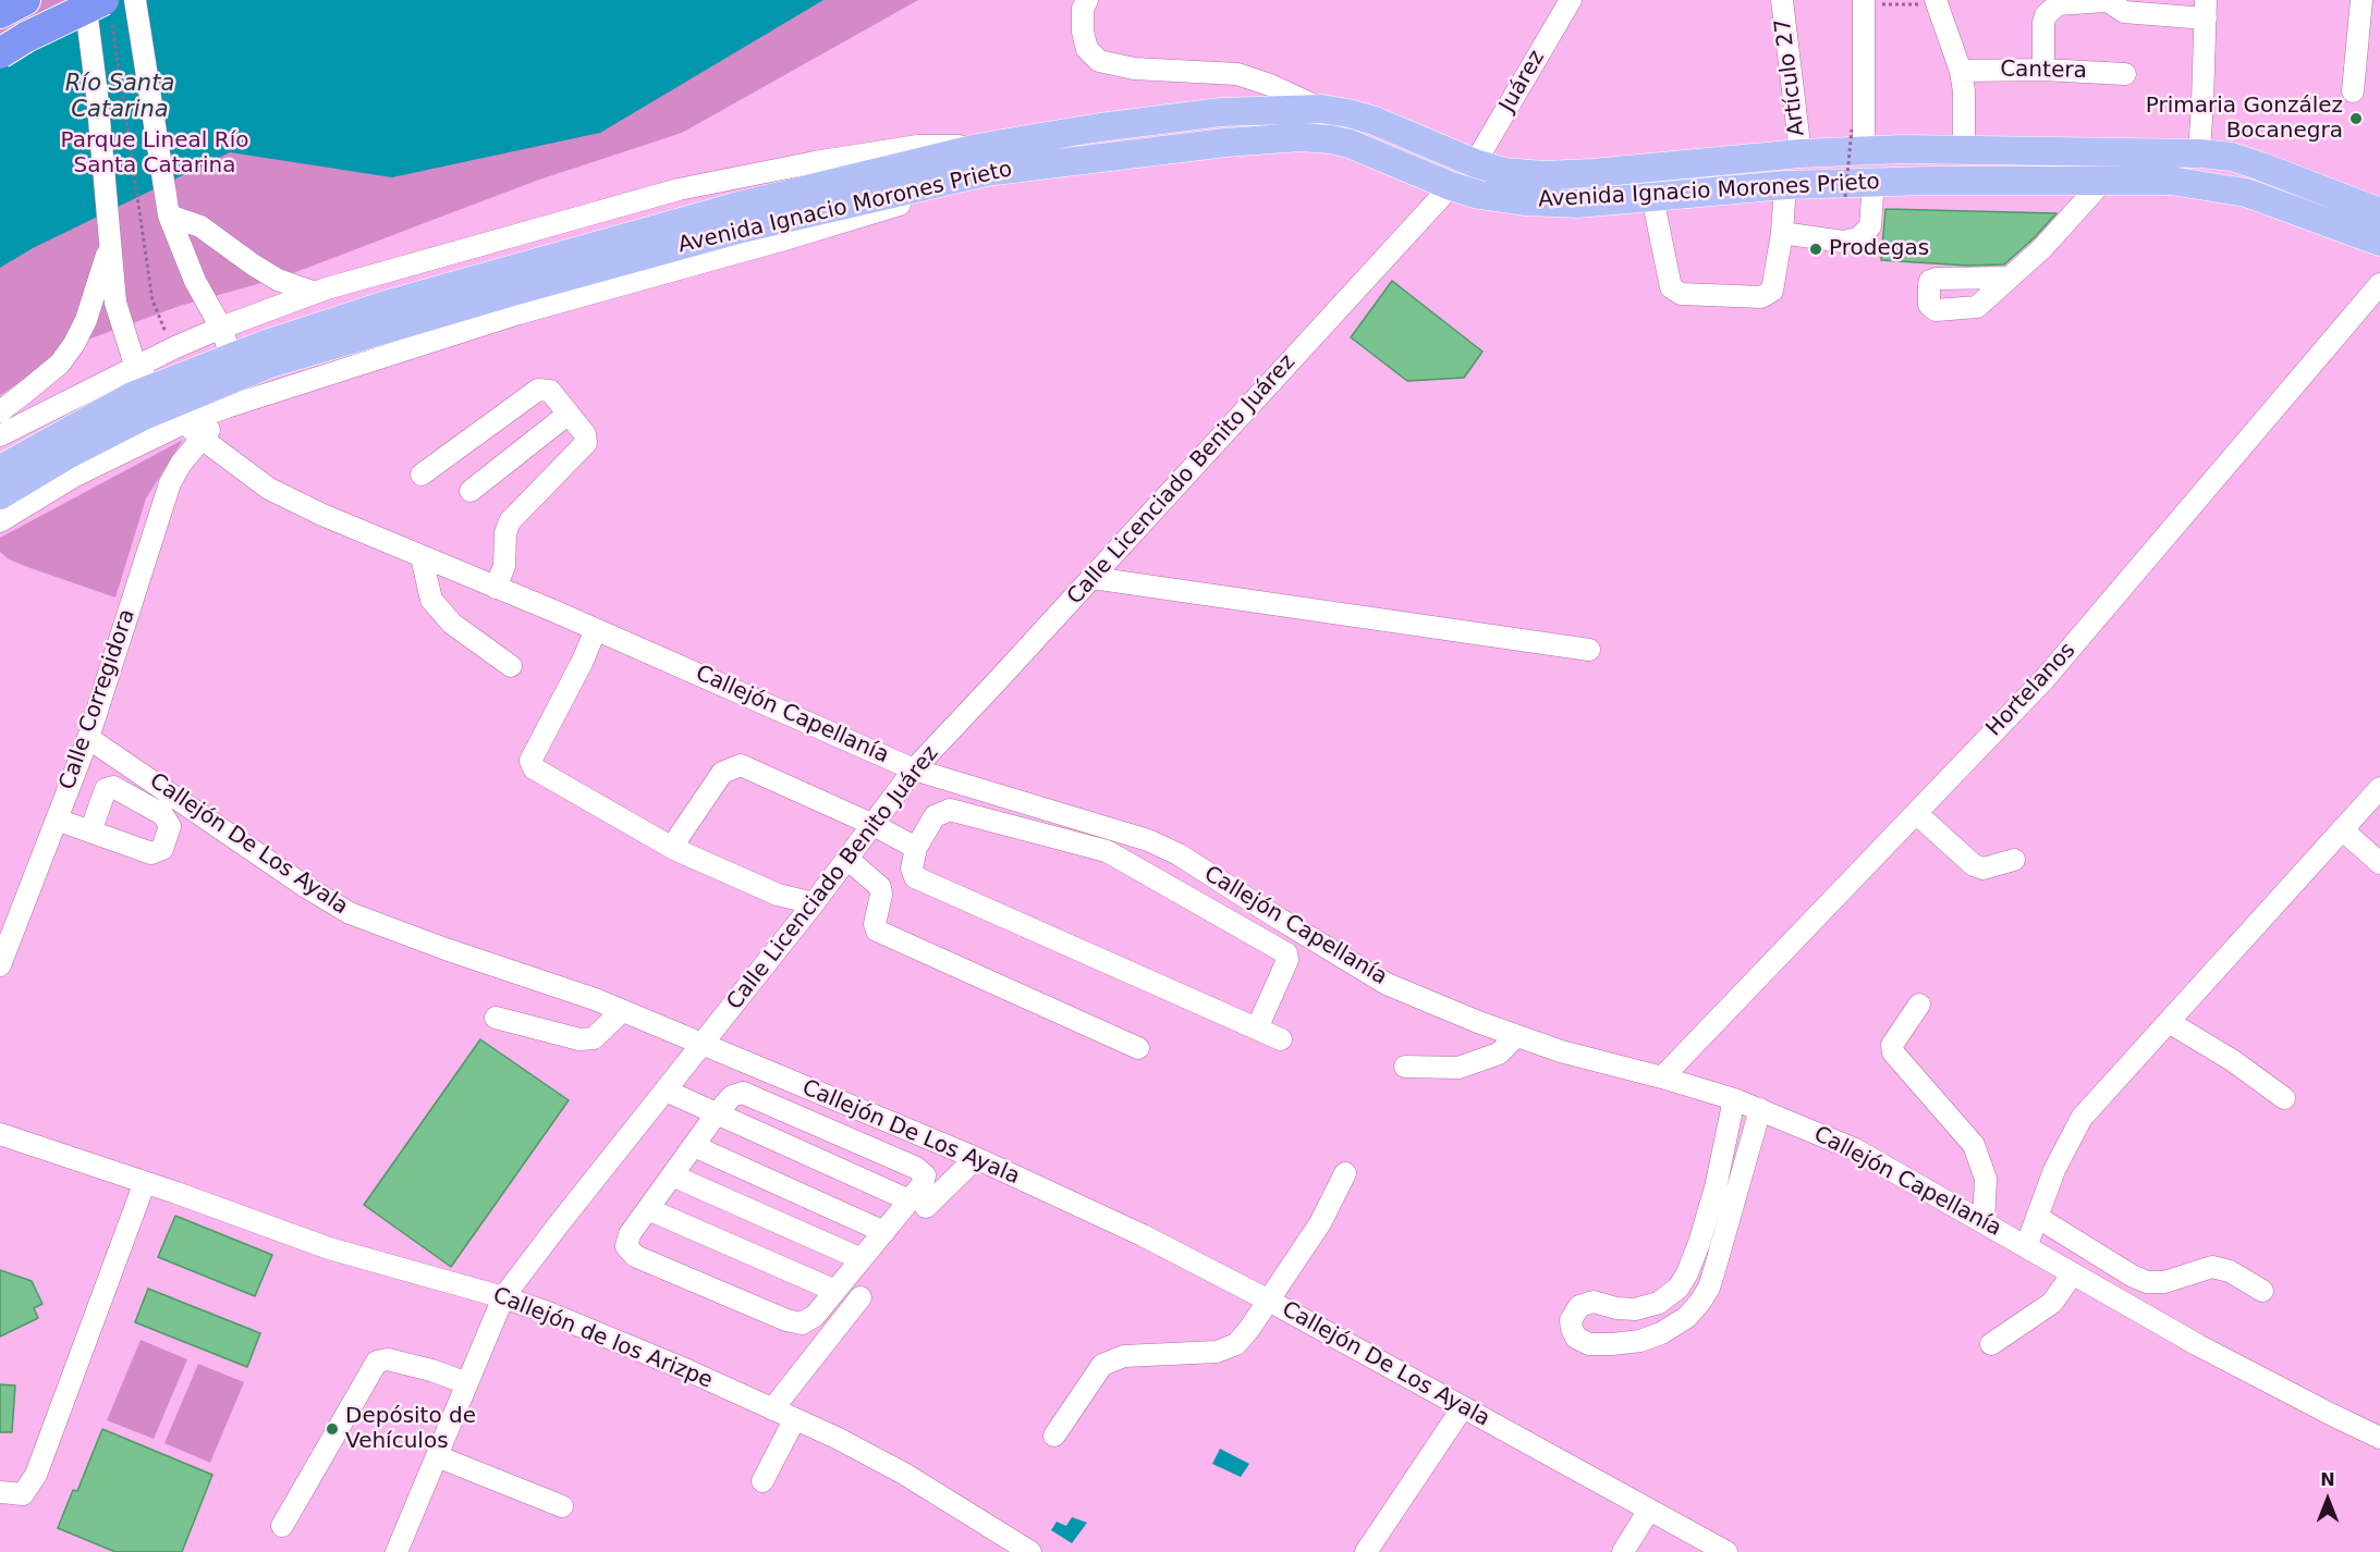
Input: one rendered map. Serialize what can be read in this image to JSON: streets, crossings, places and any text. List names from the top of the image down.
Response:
{
  "streets": {
    "main road": ["Avenida Ignacio Morones Prieto"],
    "street": [
      "Cantera",
      "Artículo 27",
      "Juárez",
      "Calle Licenciado Benito Juárez",
      "Hortelanos",
      "Calle Corregidora",
      "Callejón Capellanía",
      "Callejón De Los Ayala",
      "Callejón de los Arizpe"
    ]
  },
  "crossings": [
    ["Artículo 27", "Avenida Ignacio Morones Prieto"],
    ["Juárez", "Avenida Ignacio Morones Prieto"],
    ["Avenida Ignacio Morones Prieto", "Calle Licenciado Benito Juárez"],
    ["Avenida Ignacio Morones Prieto", "Callejón Capellanía"],
    ["Calle Licenciado Benito Juárez", "Callejón Capellanía"],
    ["Calle Licenciado Benito Juárez", "Callejón De Los Ayala"],
    ["Calle Licenciado Benito Juárez", "Callejón de los Arizpe"],
    ["Hortelanos", "Callejón Capellanía"],
    ["Calle Corregidora", "Callejón Capellanía"],
    ["Calle Corregidora", "Callejón De Los Ayala"]
  ],
  "water": ["Río Santa Catarina"],
  "parks": ["Parque Lineal Río Santa Catarina"],
  "places": ["Primaria González Bocanegra", "Prodegas", "Depósito de Vehículos"],
  "north": "top"
}
